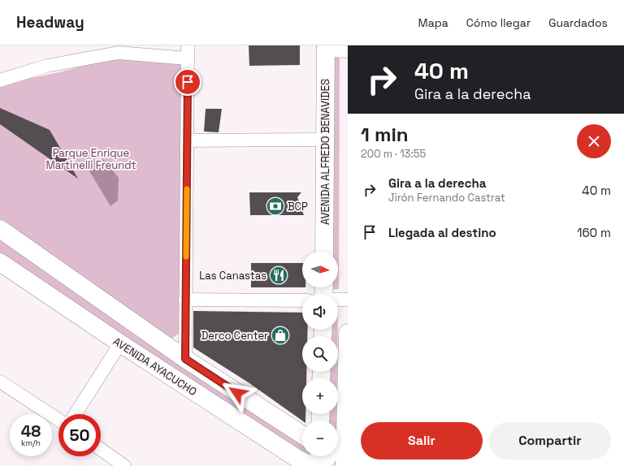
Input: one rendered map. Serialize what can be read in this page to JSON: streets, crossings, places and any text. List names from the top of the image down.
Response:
{
  "streets": {
    "main road": ["AVENIDA ALFREDO BENAVIDES", "AVENIDA AYACUCHO"]
  },
  "parks": ["Parque Enrique Martinelli Freundt"],
  "places": {
    "bank": ["BCP"],
    "restaurant": ["Las Canastas"],
    "shop": ["Derco Center"]
  },
  "north": "right",
  "page": {
    "header": "Headway",
    "nav": ["Mapa", "Cómo llegar", "Guardados"],
    "turn": ["40 m", "Gira a la derecha"],
    "heading": ["1 min", "200 m · 13:55"],
    "list": [
      {
        "name": "Gira a la derecha",
        "note": "Jirón Fernando Castrat",
        "value": "40 m"
      },
      {
        "name": "Llegada al destino",
        "value": "160 m"
      }
    ],
    "map_buttons": ["+", "−"],
    "speed": "48 km/h",
    "limit": "50",
    "buttons": ["Salir", "Compartir"]
  }
}
